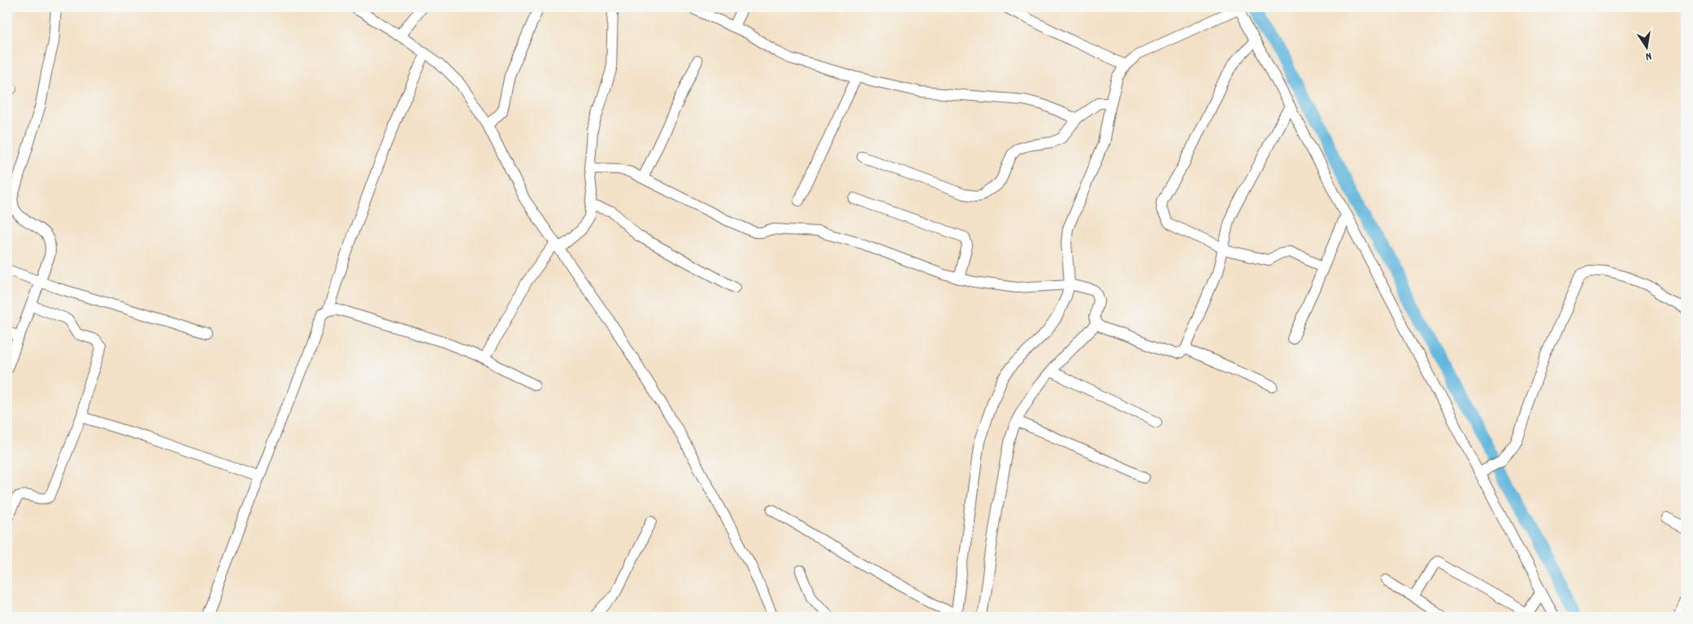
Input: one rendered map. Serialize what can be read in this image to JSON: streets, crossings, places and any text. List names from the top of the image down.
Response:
{
  "north": "bottom"
}
